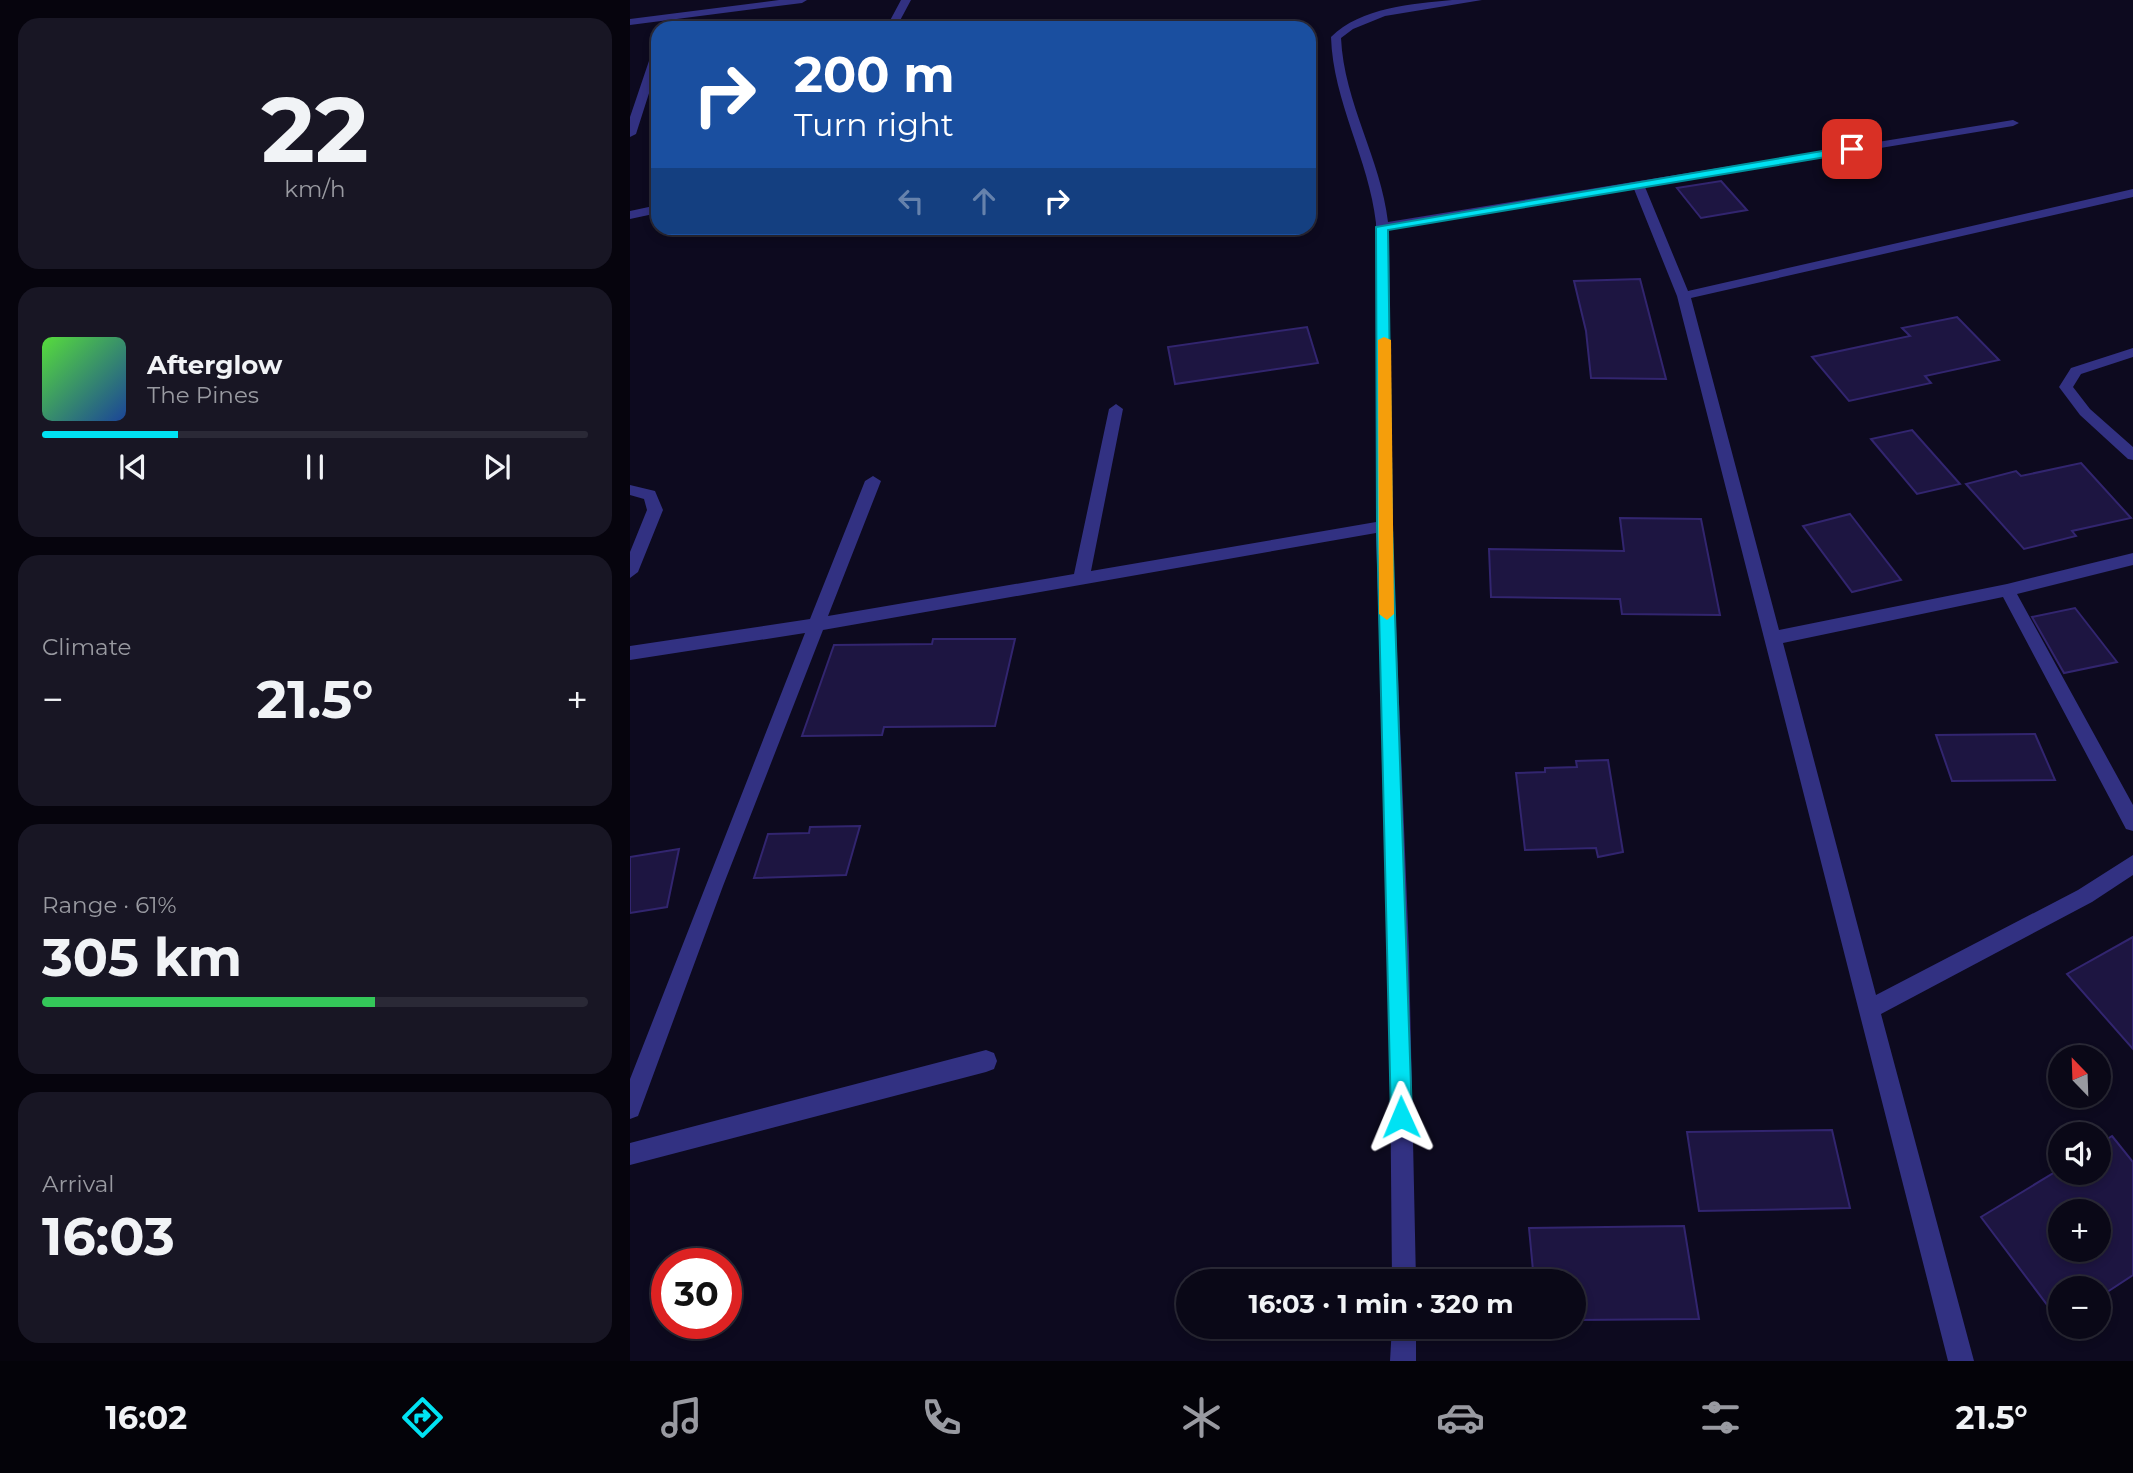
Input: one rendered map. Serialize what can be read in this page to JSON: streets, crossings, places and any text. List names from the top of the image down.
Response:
{
  "north": "top left",
  "page": {
    "tile": [
      ["22", "km/h"],
      "Climate",
      ["Range · 61%", "305 km"],
      ["Arrival", "16:03"]
    ],
    "turn": ["200 m", "Turn right"],
    "song": ["Afterglow", "The Pines"],
    "heat": ["−", "21.5°", "+"],
    "map_buttons": ["+", "−"],
    "limit": "30",
    "trip": "16:03 · 1 min · 320 m",
    "tabs": ["16:02", "21.5°"]
  }
}
